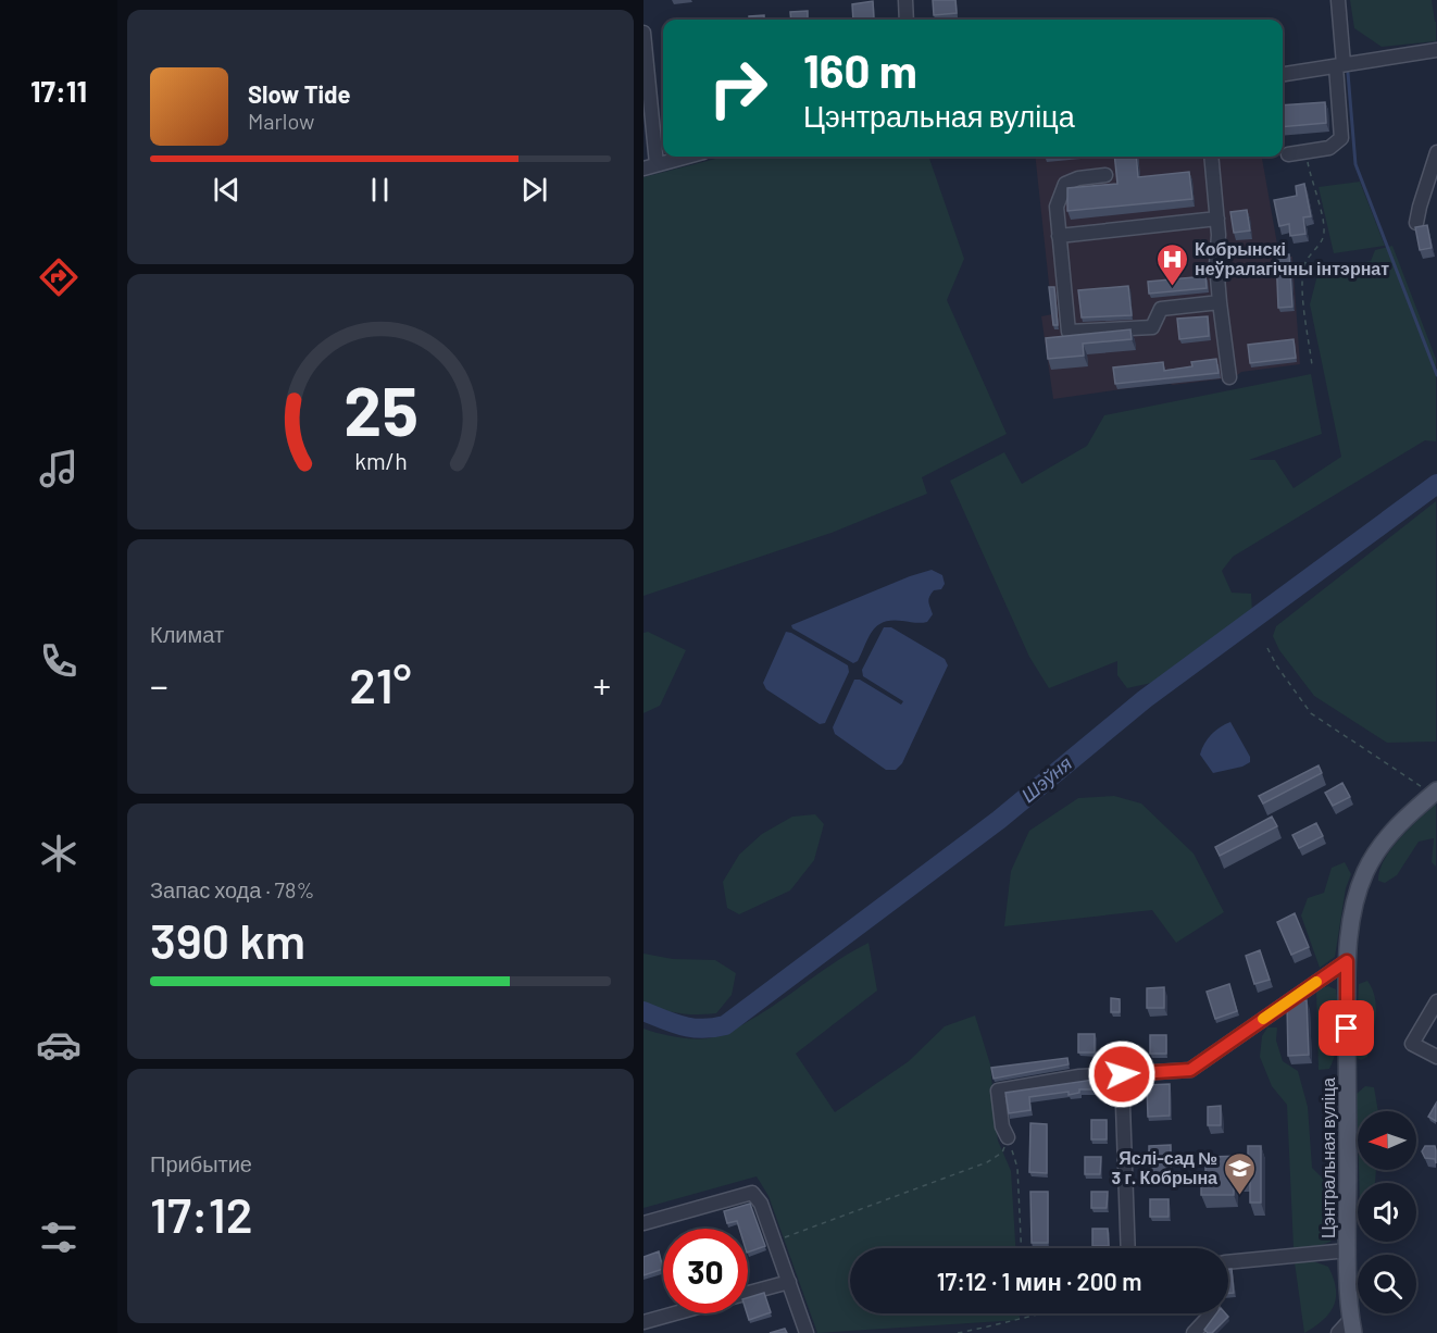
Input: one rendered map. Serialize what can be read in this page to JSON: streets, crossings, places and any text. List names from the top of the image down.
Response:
{
  "streets": {
    "main road": ["Цэнтральная вуліца"]
  },
  "water": ["Шэўня"],
  "places": {
    "hospital": ["Кобрынскі неўралагічны інтэрнат"],
    "school or university": ["Яслі-сад № 3 г. Кобрына"]
  },
  "north": "left",
  "page": {
    "tabs": "17:11",
    "turn": ["160 m", "Цэнтральная вуліца"],
    "song": ["Slow Tide", "Marlow"],
    "tile": [
      "Климат",
      ["Запас хода · 78%", "390 km"],
      ["Прибытие", "17:12"]
    ],
    "heat": ["−", "21°", "+"],
    "limit": "30",
    "trip": "17:12 · 1 мин · 200 m",
    "gauge": ["25", "km/h"]
  }
}
